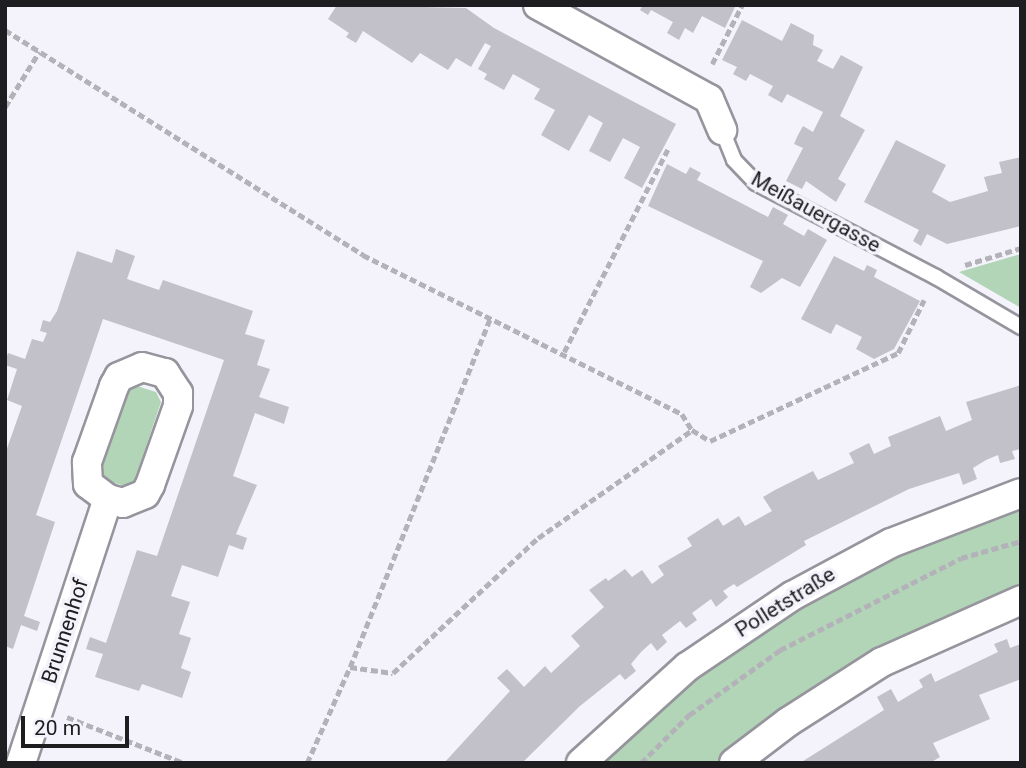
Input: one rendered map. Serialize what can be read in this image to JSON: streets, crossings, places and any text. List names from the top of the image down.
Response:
{
  "streets": {
    "street": ["Meißauergasse", "Polletstraße", "Brunnenhof"]
  },
  "scale_bar": "20 m"
}
